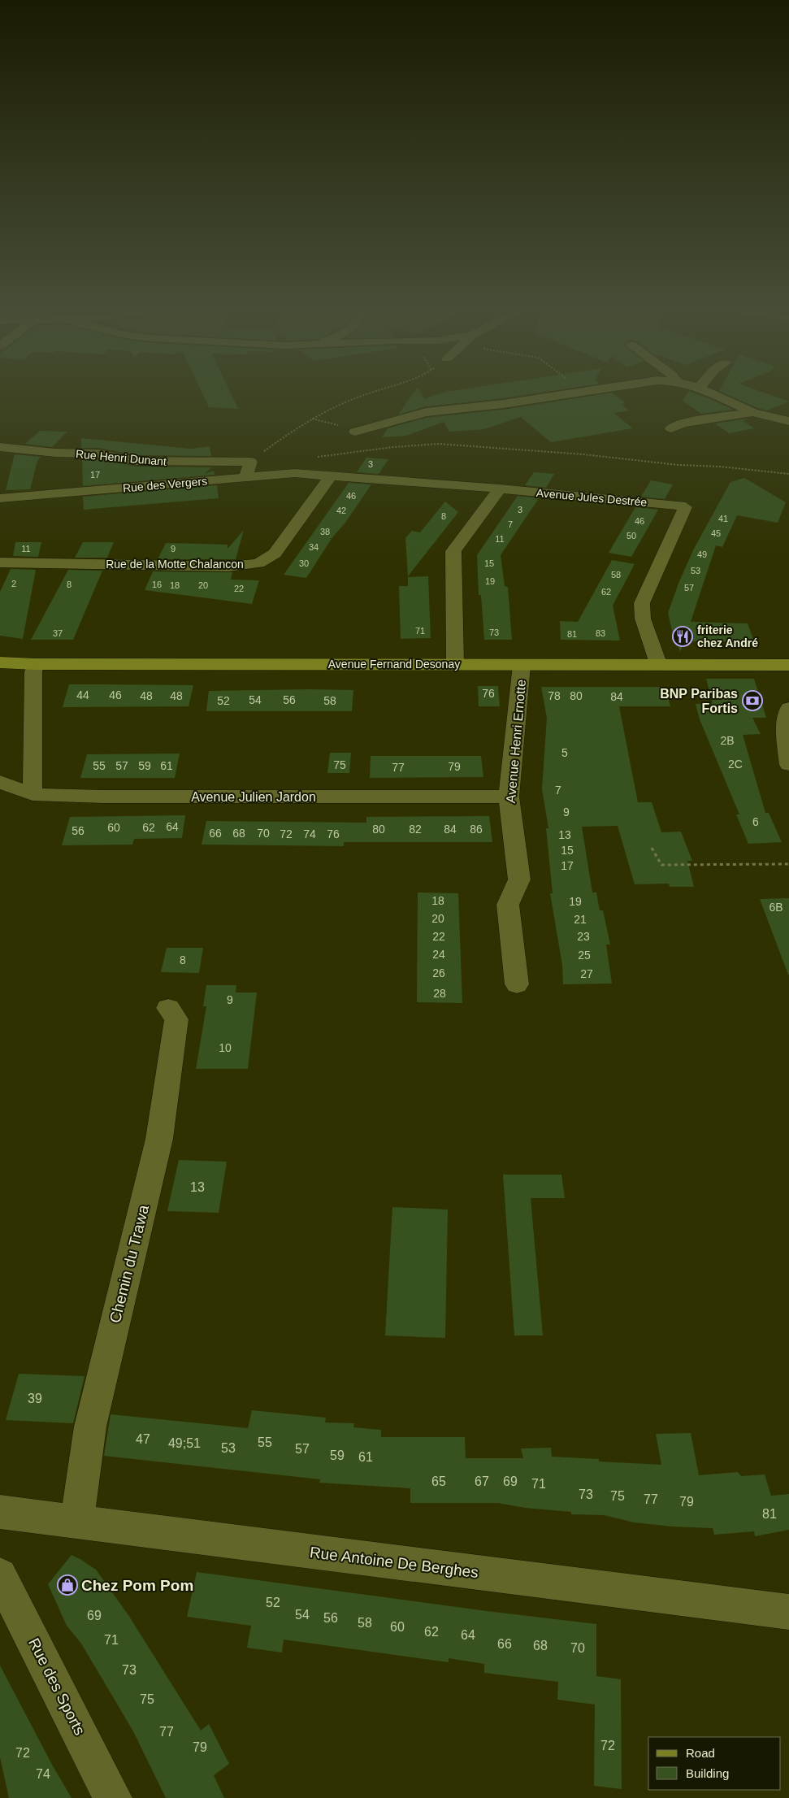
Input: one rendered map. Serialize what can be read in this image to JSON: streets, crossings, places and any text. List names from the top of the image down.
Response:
{
  "streets": {
    "main road": ["Avenue Fernand Desonay"],
    "street": [
      "Rue Henri Dunant",
      "Rue des Vergers",
      "Avenue Jules Destrée",
      "Rue de la Motte Chalancon",
      "Avenue Henri Ernotte",
      "Avenue Julien Jardon",
      "Chemin du Trawa",
      "Rue Antoine De Berghes",
      "Rue des Sports"
    ]
  },
  "crossings": [
    ["Rue des Vergers", "Avenue Jules Destrée"],
    ["Rue des Vergers", "Rue de la Motte Chalancon"],
    ["Avenue Jules Destrée", "Rue de la Motte Chalancon"],
    ["Avenue Jules Destrée", "Avenue Fernand Desonay"],
    ["Avenue Fernand Desonay", "Avenue Henri Ernotte"],
    ["Avenue Henri Ernotte", "Avenue Julien Jardon"],
    ["Chemin du Trawa", "Rue Antoine De Berghes"]
  ],
  "places": {
    "restaurant": ["friterie chez André"],
    "bank": ["BNP Paribas Fortis"],
    "shop": ["Chez Pom Pom"]
  },
  "house_numbers": [
    "3",
    "17",
    "46",
    "3",
    "42",
    "8",
    "41",
    "46",
    "7",
    "38",
    "45",
    "50",
    "11",
    "34",
    "11",
    "9",
    "49",
    "30",
    "15",
    "53",
    "58",
    "19",
    "2",
    "8",
    "16",
    "18",
    "20",
    "57",
    "22",
    "62",
    "71",
    "73",
    "37",
    "83",
    "81",
    "76",
    "44",
    "46",
    "48",
    "48",
    "78",
    "80",
    "84",
    "54",
    "56",
    "52",
    "58",
    "2B",
    "5",
    "2C",
    "75",
    "55",
    "57",
    "59",
    "61",
    "79",
    "77",
    "7",
    "9",
    "6",
    "64",
    "60",
    "62",
    "80",
    "82",
    "84",
    "86",
    "56",
    "66",
    "68",
    "70",
    "72",
    "74",
    "76",
    "13",
    "15",
    "17",
    "18",
    "19",
    "6B",
    "20",
    "21",
    "22",
    "23",
    "24",
    "25",
    "8",
    "26",
    "27",
    "28",
    "9",
    "10",
    "13",
    "39",
    "47",
    "55",
    "49;51",
    "53",
    "57",
    "59",
    "61",
    "65",
    "67",
    "69",
    "71",
    "73",
    "75",
    "77",
    "79",
    "81",
    "52",
    "54",
    "69",
    "56",
    "58",
    "60",
    "62",
    "64",
    "71",
    "66",
    "68",
    "70",
    "73",
    "75",
    "77",
    "72",
    "79",
    "72",
    "74"
  ],
  "legend": ["Road", "Building"]
}
